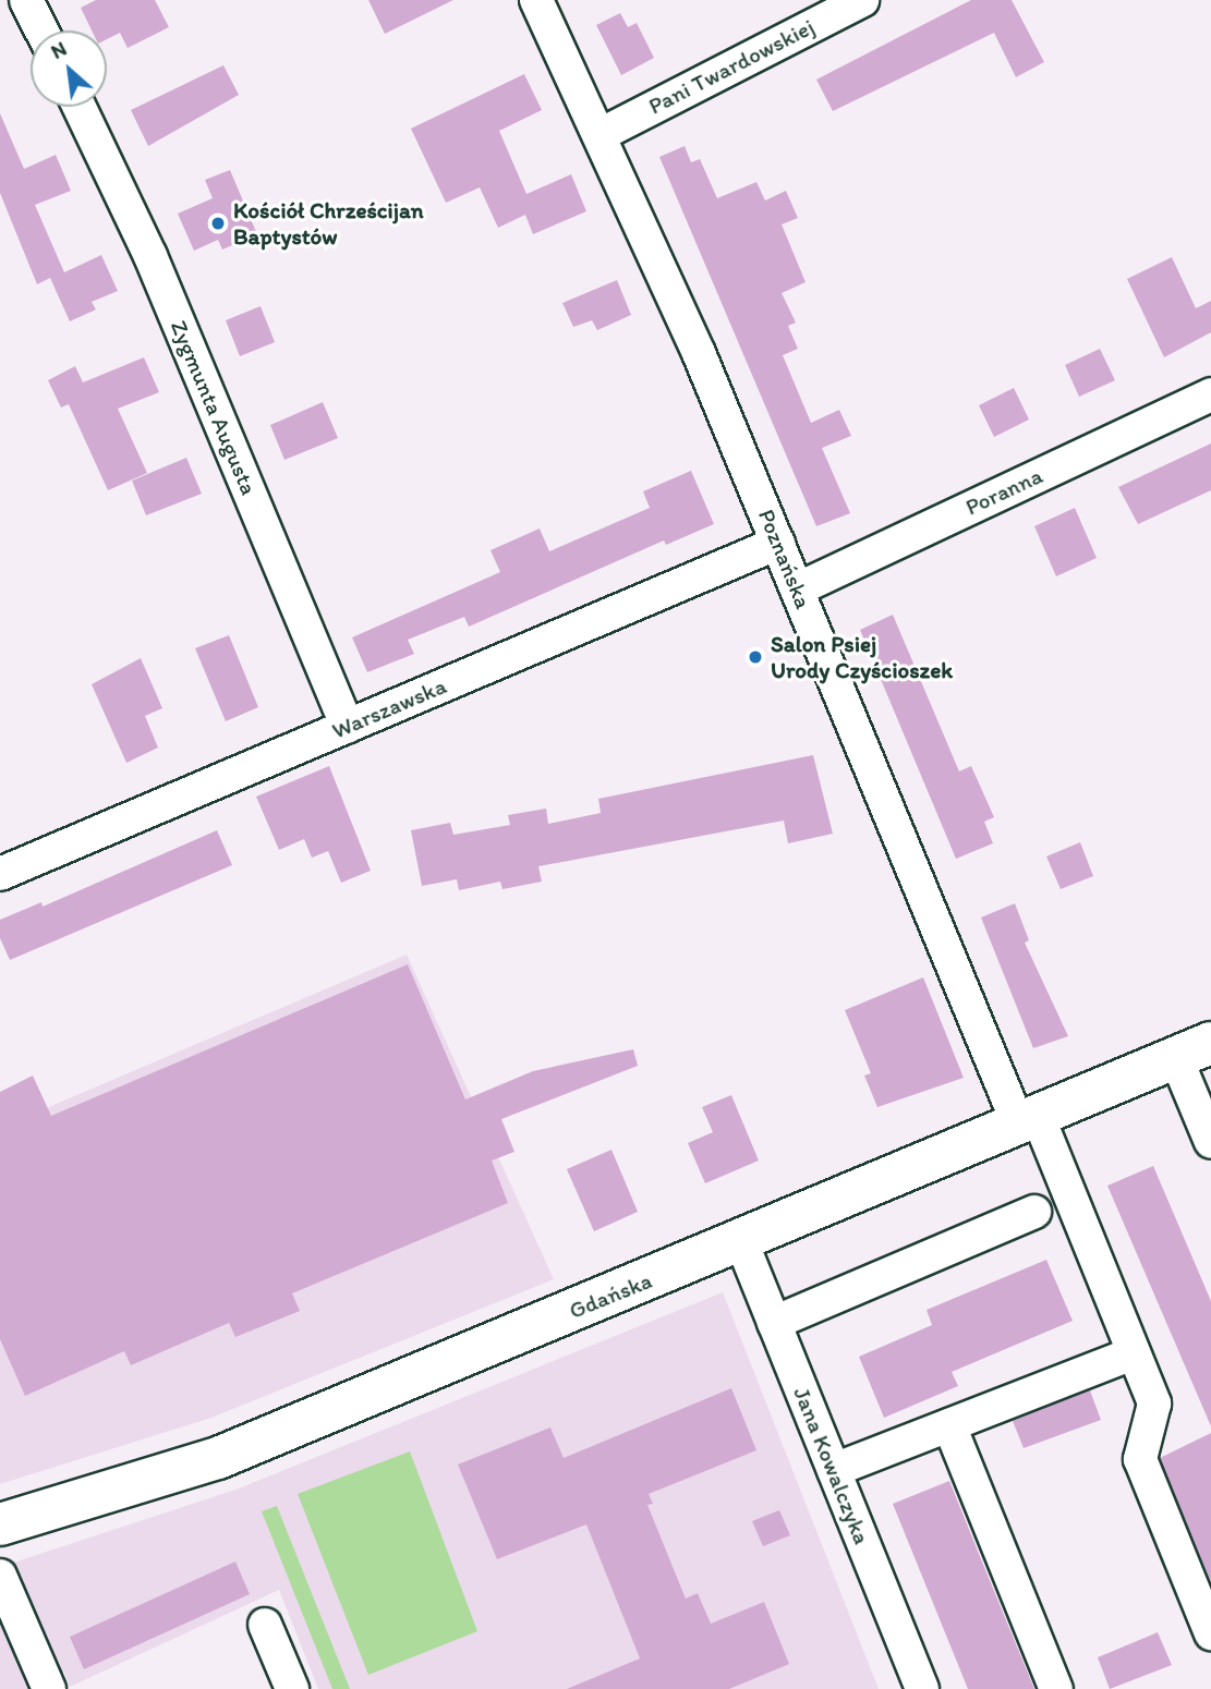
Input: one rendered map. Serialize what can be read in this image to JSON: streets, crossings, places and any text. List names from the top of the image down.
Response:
{
  "streets": {
    "street": [
      "Pani Twardowskiej",
      "Zygmunta Augusta",
      "Poranna",
      "Poznańska",
      "Warszawska",
      "Gdańska",
      "Jana Kowalczyka"
    ]
  },
  "crossings": [
    ["Pani Twardowskiej", "Poznańska"],
    ["Zygmunta Augusta", "Warszawska"],
    ["Poranna", "Poznańska"],
    ["Poznańska", "Warszawska"],
    ["Poznańska", "Gdańska"],
    ["Gdańska", "Jana Kowalczyka"]
  ],
  "places": ["Kościół Chrześcijan Baptystów", "Salon Psiej Urody Czyścioszek"],
  "north": "top left"
}
